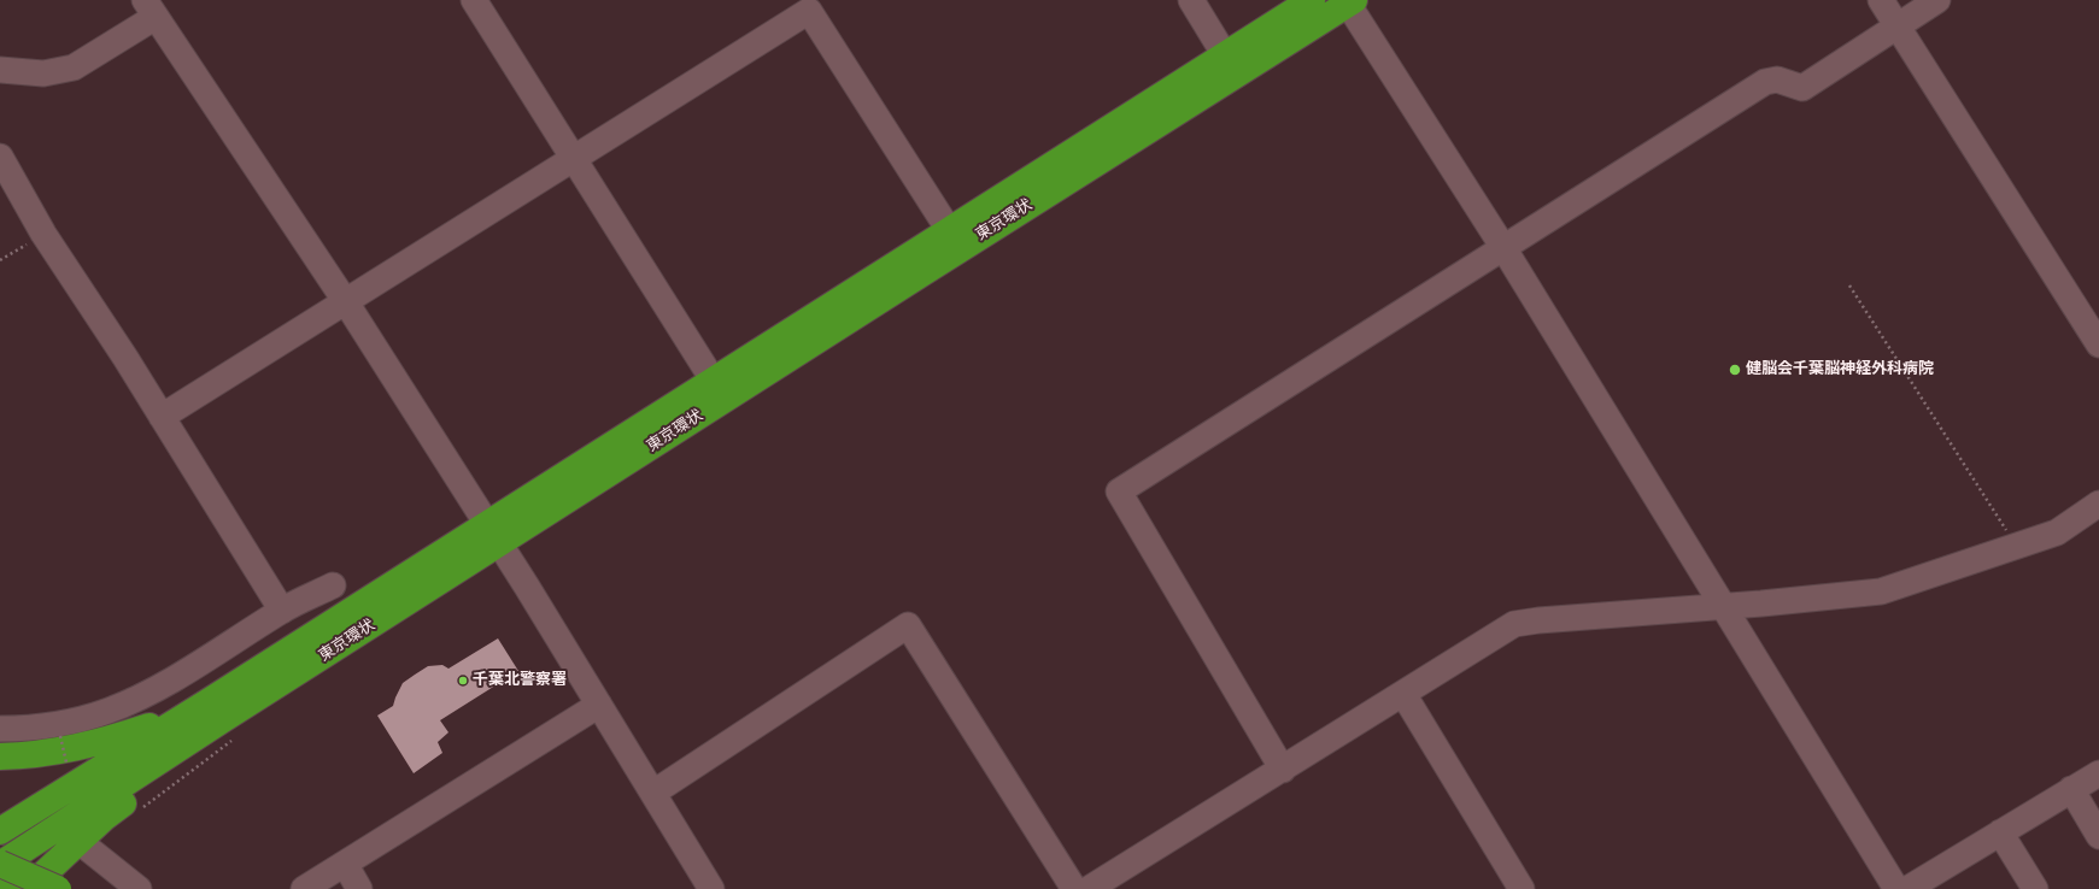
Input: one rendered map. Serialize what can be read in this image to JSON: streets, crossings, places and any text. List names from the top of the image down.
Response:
{
  "streets": {
    "highway": ["東京環状"]
  },
  "places": ["健脳会千葉脳神経外科病院", "千葉北警察署"]
}
